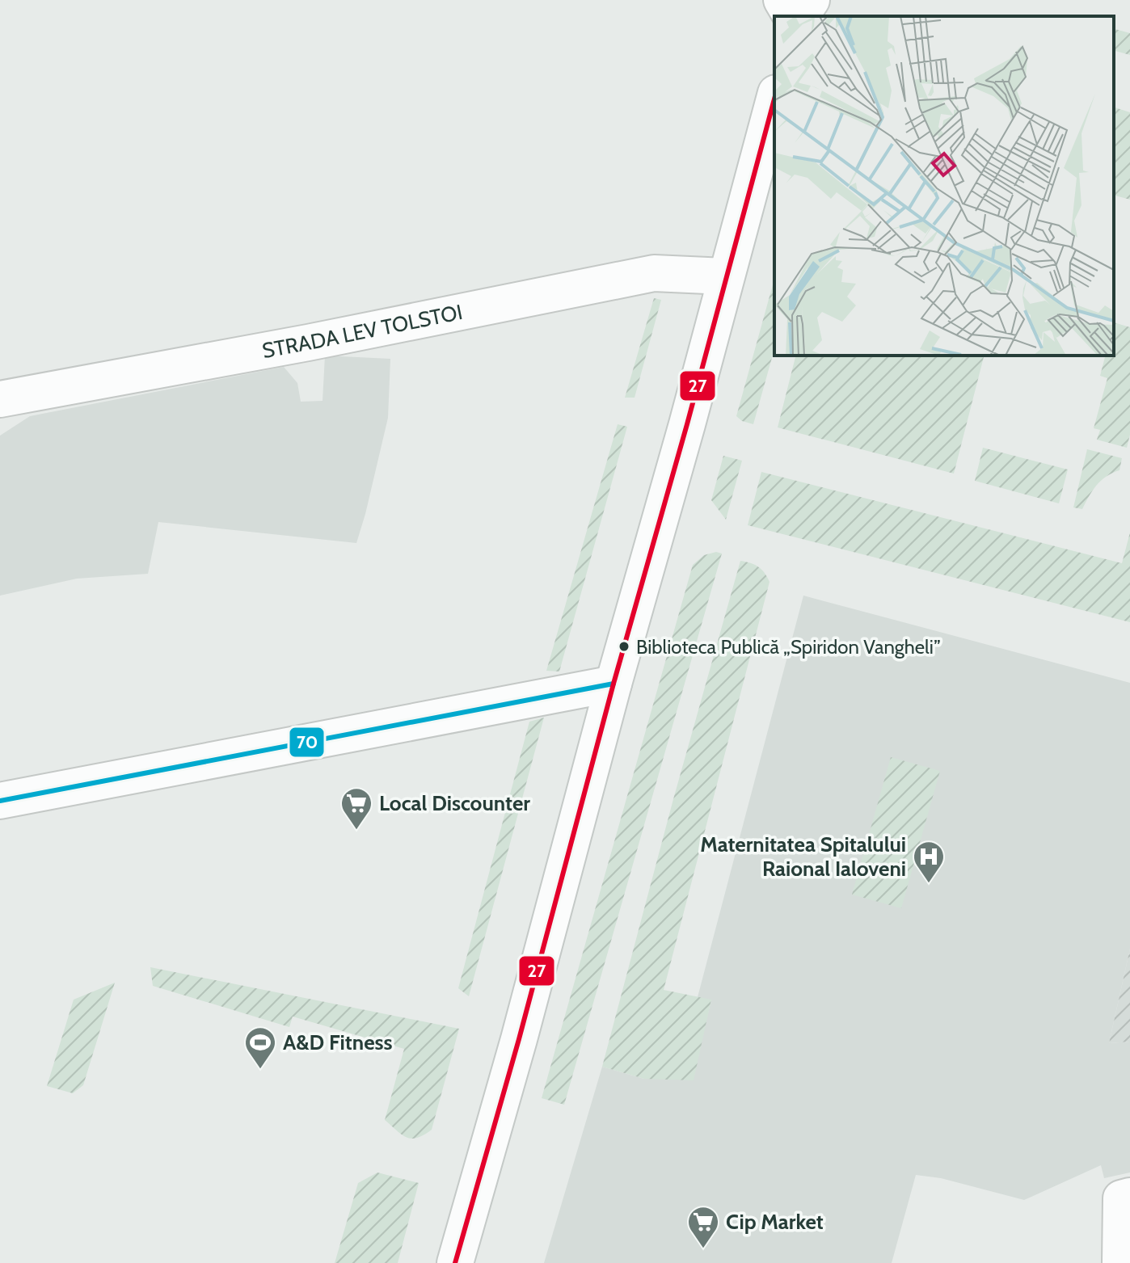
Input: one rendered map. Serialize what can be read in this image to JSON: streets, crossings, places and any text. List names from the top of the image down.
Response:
{
  "streets": {
    "street": ["STRADA LEV TOLSTOI"]
  },
  "places": {
    "other": ["Biblioteca Publică „Spiridon Vangheli”"],
    "supermarket": ["Local Discounter", "Cip Market"],
    "hospital": ["Maternitatea Spitalului Raional Ialoveni"],
    "sports": ["A&D Fitness"]
  },
  "lines": ["transit line 27", "transit line 70"]
}
